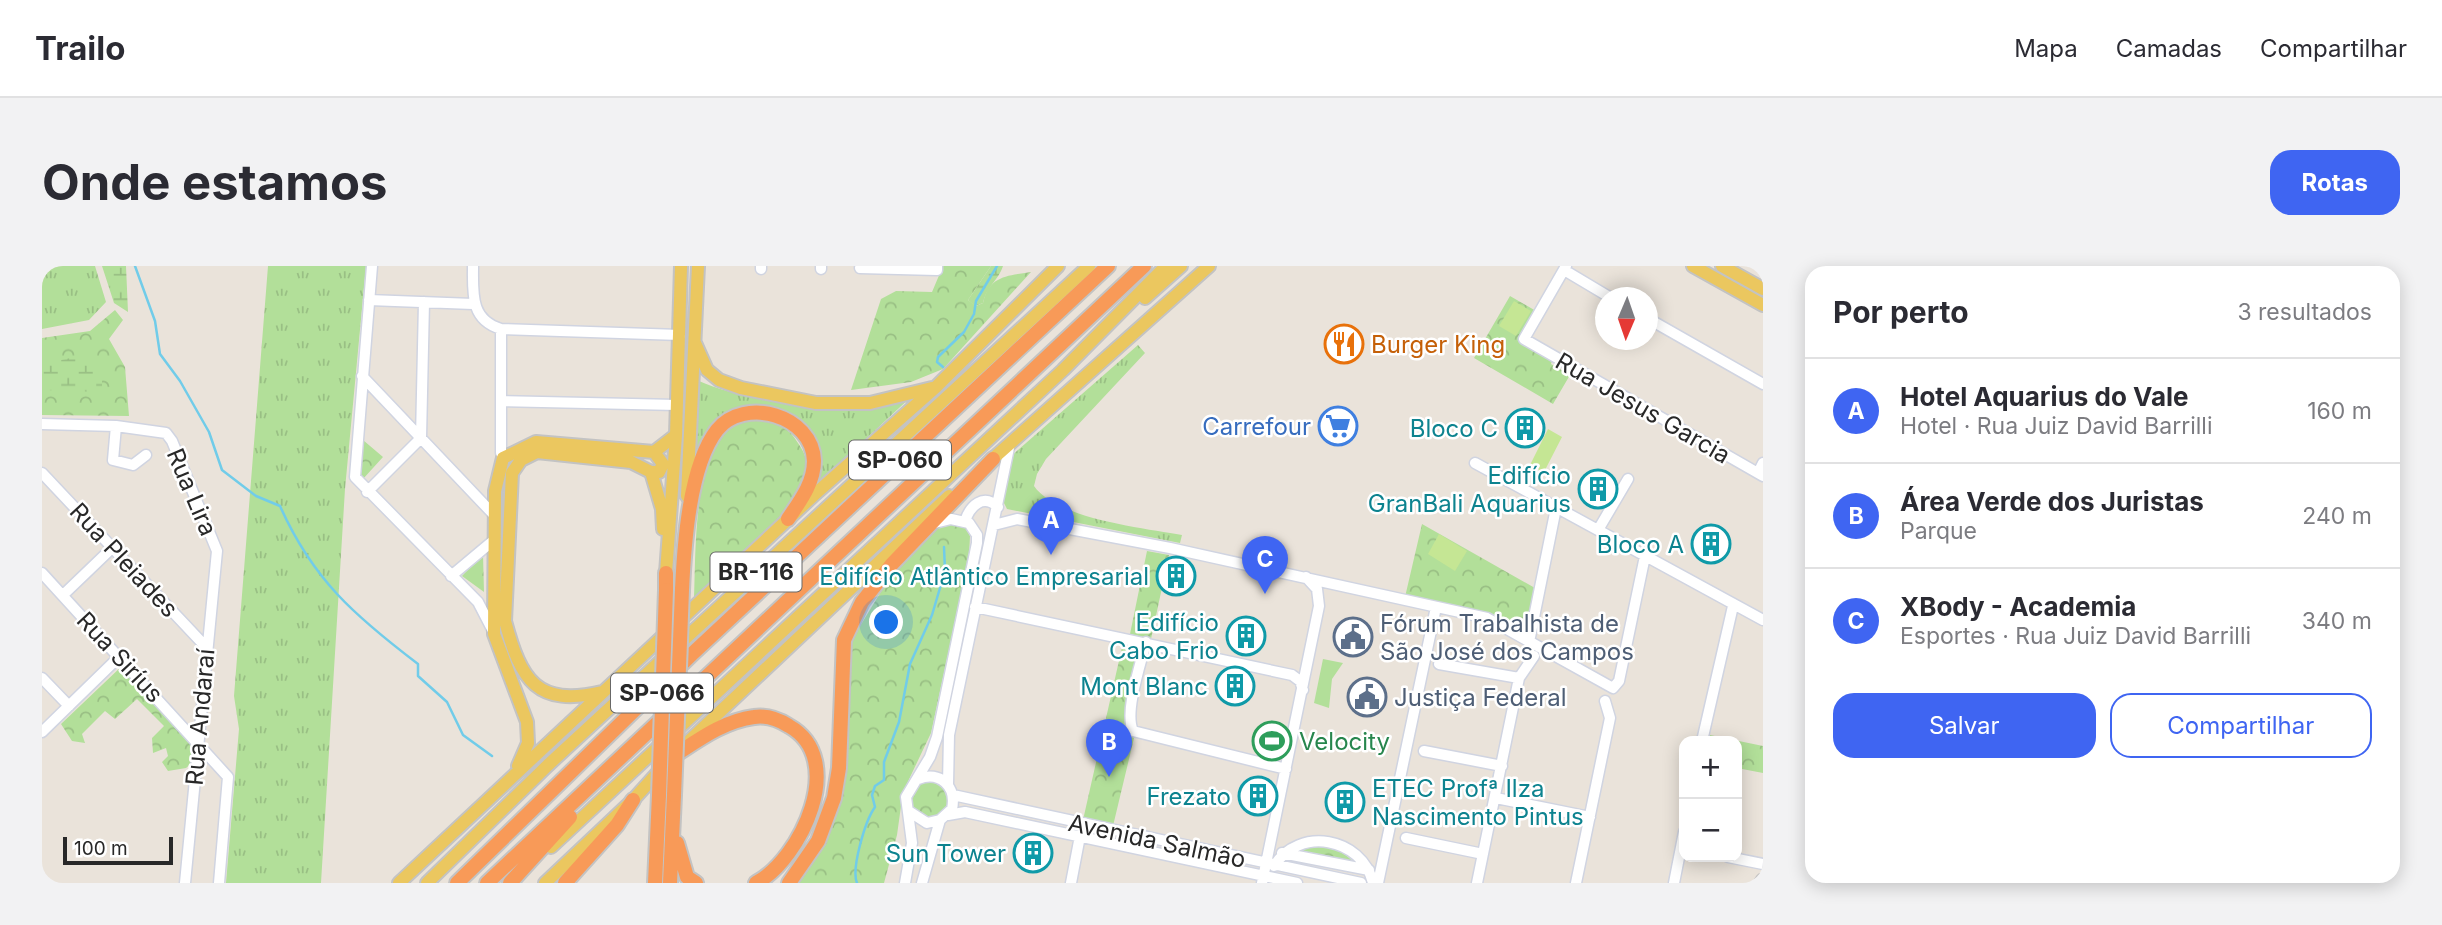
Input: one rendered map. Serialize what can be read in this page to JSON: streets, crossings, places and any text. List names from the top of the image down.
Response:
{
  "streets": {
    "highway": ["SP-060", "SP-066"],
    "main road": ["BR-116"],
    "street": [
      "Rua Jesus Garcia",
      "Rua Lira",
      "Rua Pleiades",
      "Rua Siríus",
      "Rua Andaraí",
      "Avenida Salmão"
    ]
  },
  "crossings": [
    ["Rua Lira", "Rua Andaraí"],
    ["Rua Pleiades", "Rua Andaraí"],
    ["Rua Siríus", "Rua Andaraí"]
  ],
  "places": {
    "restaurant": ["Burger King"],
    "supermarket": ["Carrefour"],
    "building": [
      "Bloco C",
      "Edifício GranBali Aquarius",
      "Bloco A",
      "Edifício Atlântico Empresarial",
      "Edifício Cabo Frio",
      "Mont Blanc",
      "Frezato",
      "ETEC Profª Ilza Nascimento Pintus",
      "Sun Tower"
    ],
    "public building": ["Fórum Trabalhista de São José dos Campos", "Justiça Federal"],
    "sports": ["Velocity"]
  },
  "scale_bar": "100 m",
  "north": "bottom",
  "page": {
    "header": "Trailo",
    "nav": ["Mapa", "Camadas", "Compartilhar"],
    "buttons": [
      "Rotas",
      ["Salvar", "Compartilhar"]
    ],
    "title": "Onde estamos",
    "heading": ["Por perto", "3 resultados"],
    "list": [
      {
        "mark": "A",
        "name": "Hotel Aquarius do Vale",
        "note": "Hotel · Rua Juiz David Barrilli",
        "value": "160 m"
      },
      {
        "mark": "B",
        "name": "Área Verde dos Juristas",
        "note": "Parque",
        "value": "240 m"
      },
      {
        "mark": "C",
        "name": "XBody - Academia",
        "note": "Esportes · Rua Juiz David Barrilli",
        "value": "340 m"
      }
    ],
    "pins": ["A", "C", "B"],
    "map_buttons": ["+", "−"],
    "scale": "100 m"
  }
}
